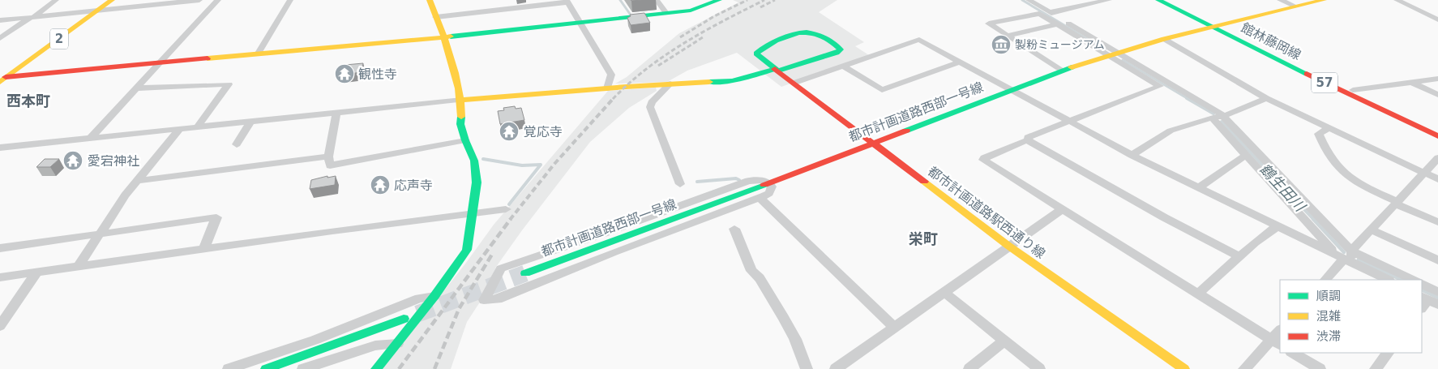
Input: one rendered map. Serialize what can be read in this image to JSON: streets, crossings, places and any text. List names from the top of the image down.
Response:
{
  "streets": {
    "street": [
      "2",
      "館林藤岡線",
      "57",
      "都市計画道路西部一号線",
      "都市計画道路駅西通り線"
    ]
  },
  "crossings": [
    ["館林藤岡線", "都市計画道路西部一号線"],
    ["都市計画道路西部一号線", "都市計画道路駅西通り線"]
  ],
  "districts": ["西本町", "栄町"],
  "water": ["鶴生田川"],
  "places": {
    "museum": ["製粉ミュージアム"],
    "temple": [
      "観性寺",
      "覚応寺",
      "愛宕神社",
      "応声寺"
    ]
  },
  "legend": ["順調", "混雑", "渋滞"]
}
